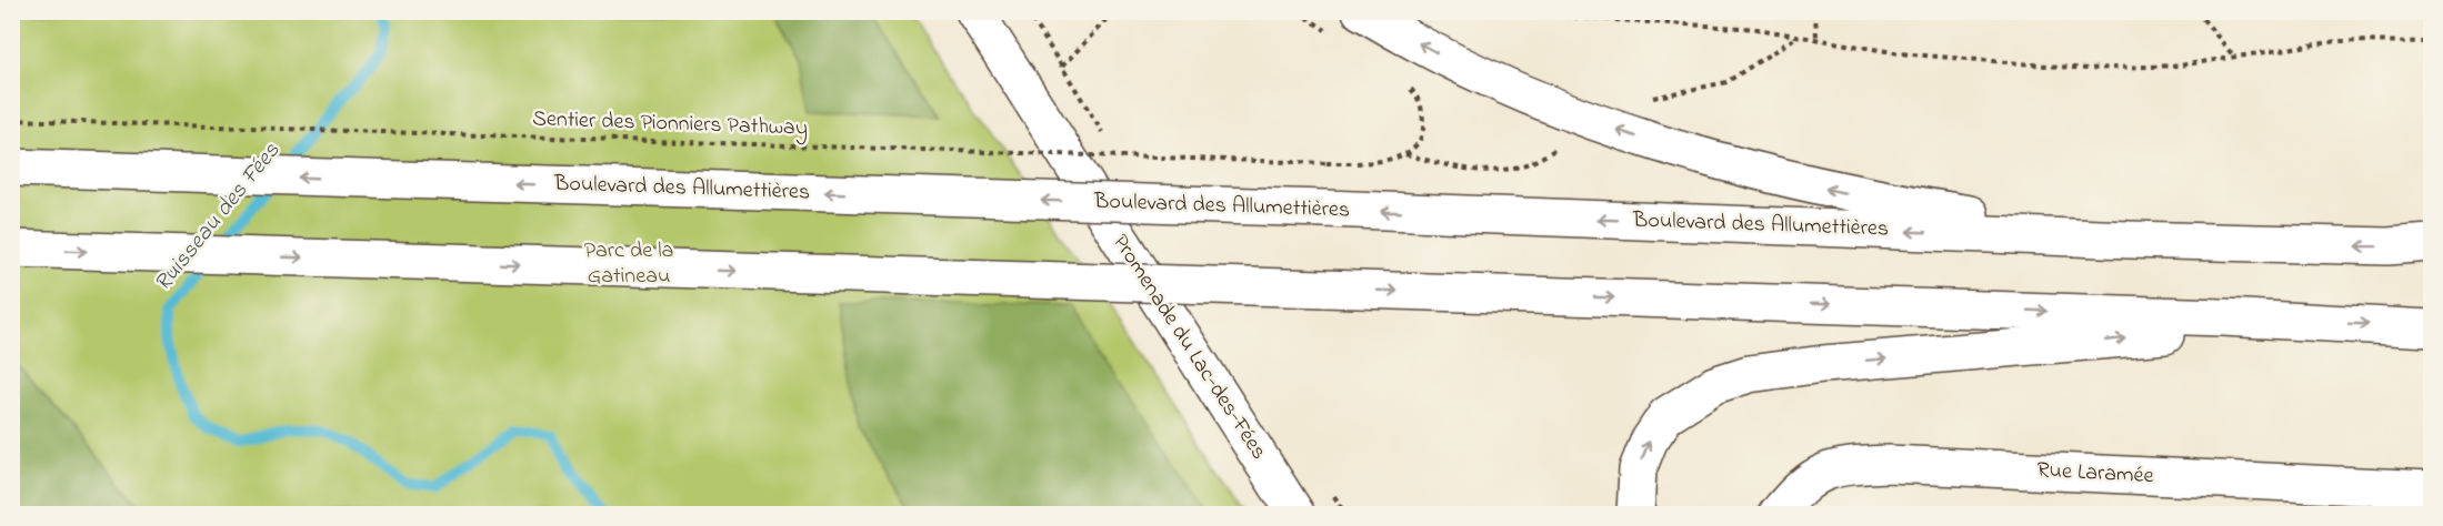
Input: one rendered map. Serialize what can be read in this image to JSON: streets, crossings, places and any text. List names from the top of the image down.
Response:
{
  "streets": {
    "main road": ["Boulevard des Allumettières", "Promenade du Lac-des-Fées", "Rue Laramée"],
    "path": ["Sentier des Pionniers Pathway"]
  },
  "water": ["Ruisseau des Fées"],
  "parks": ["Parc de la Gatineau"]
}
